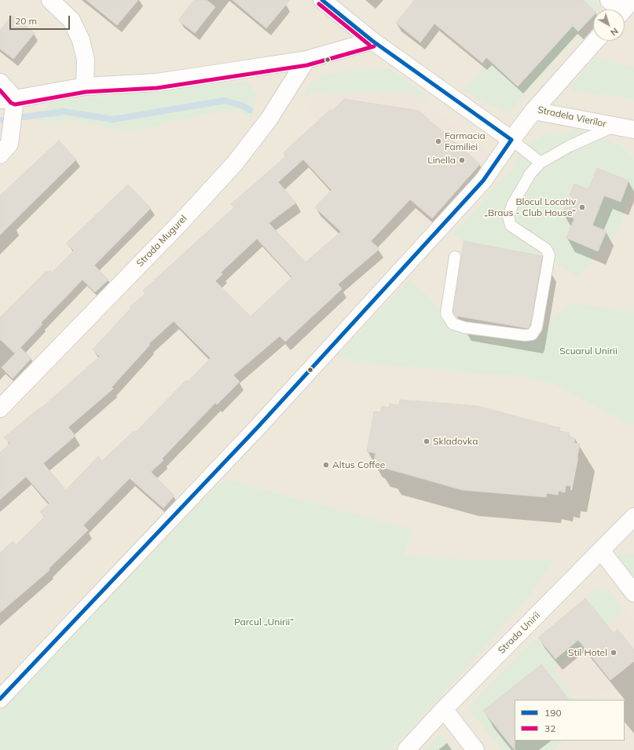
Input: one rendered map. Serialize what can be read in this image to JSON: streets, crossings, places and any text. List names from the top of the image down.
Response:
{
  "streets": {
    "street": ["Stradela Vierilor", "Strada Mugurel", "Strada Unirii"]
  },
  "parks": ["Scuarul Unirii", "Parcul „Unirii”"],
  "places": [
    "Farmacia Familiei",
    "Linella",
    "Blocul Locativ „Braus - Club House”",
    "Skladovka",
    "Altus Coffee",
    "Stil Hotel"
  ],
  "lines": ["transit line 190", "transit line 32"],
  "legend": ["190", "32"],
  "scale_bar": "20 m",
  "north": "bottom right"
}
